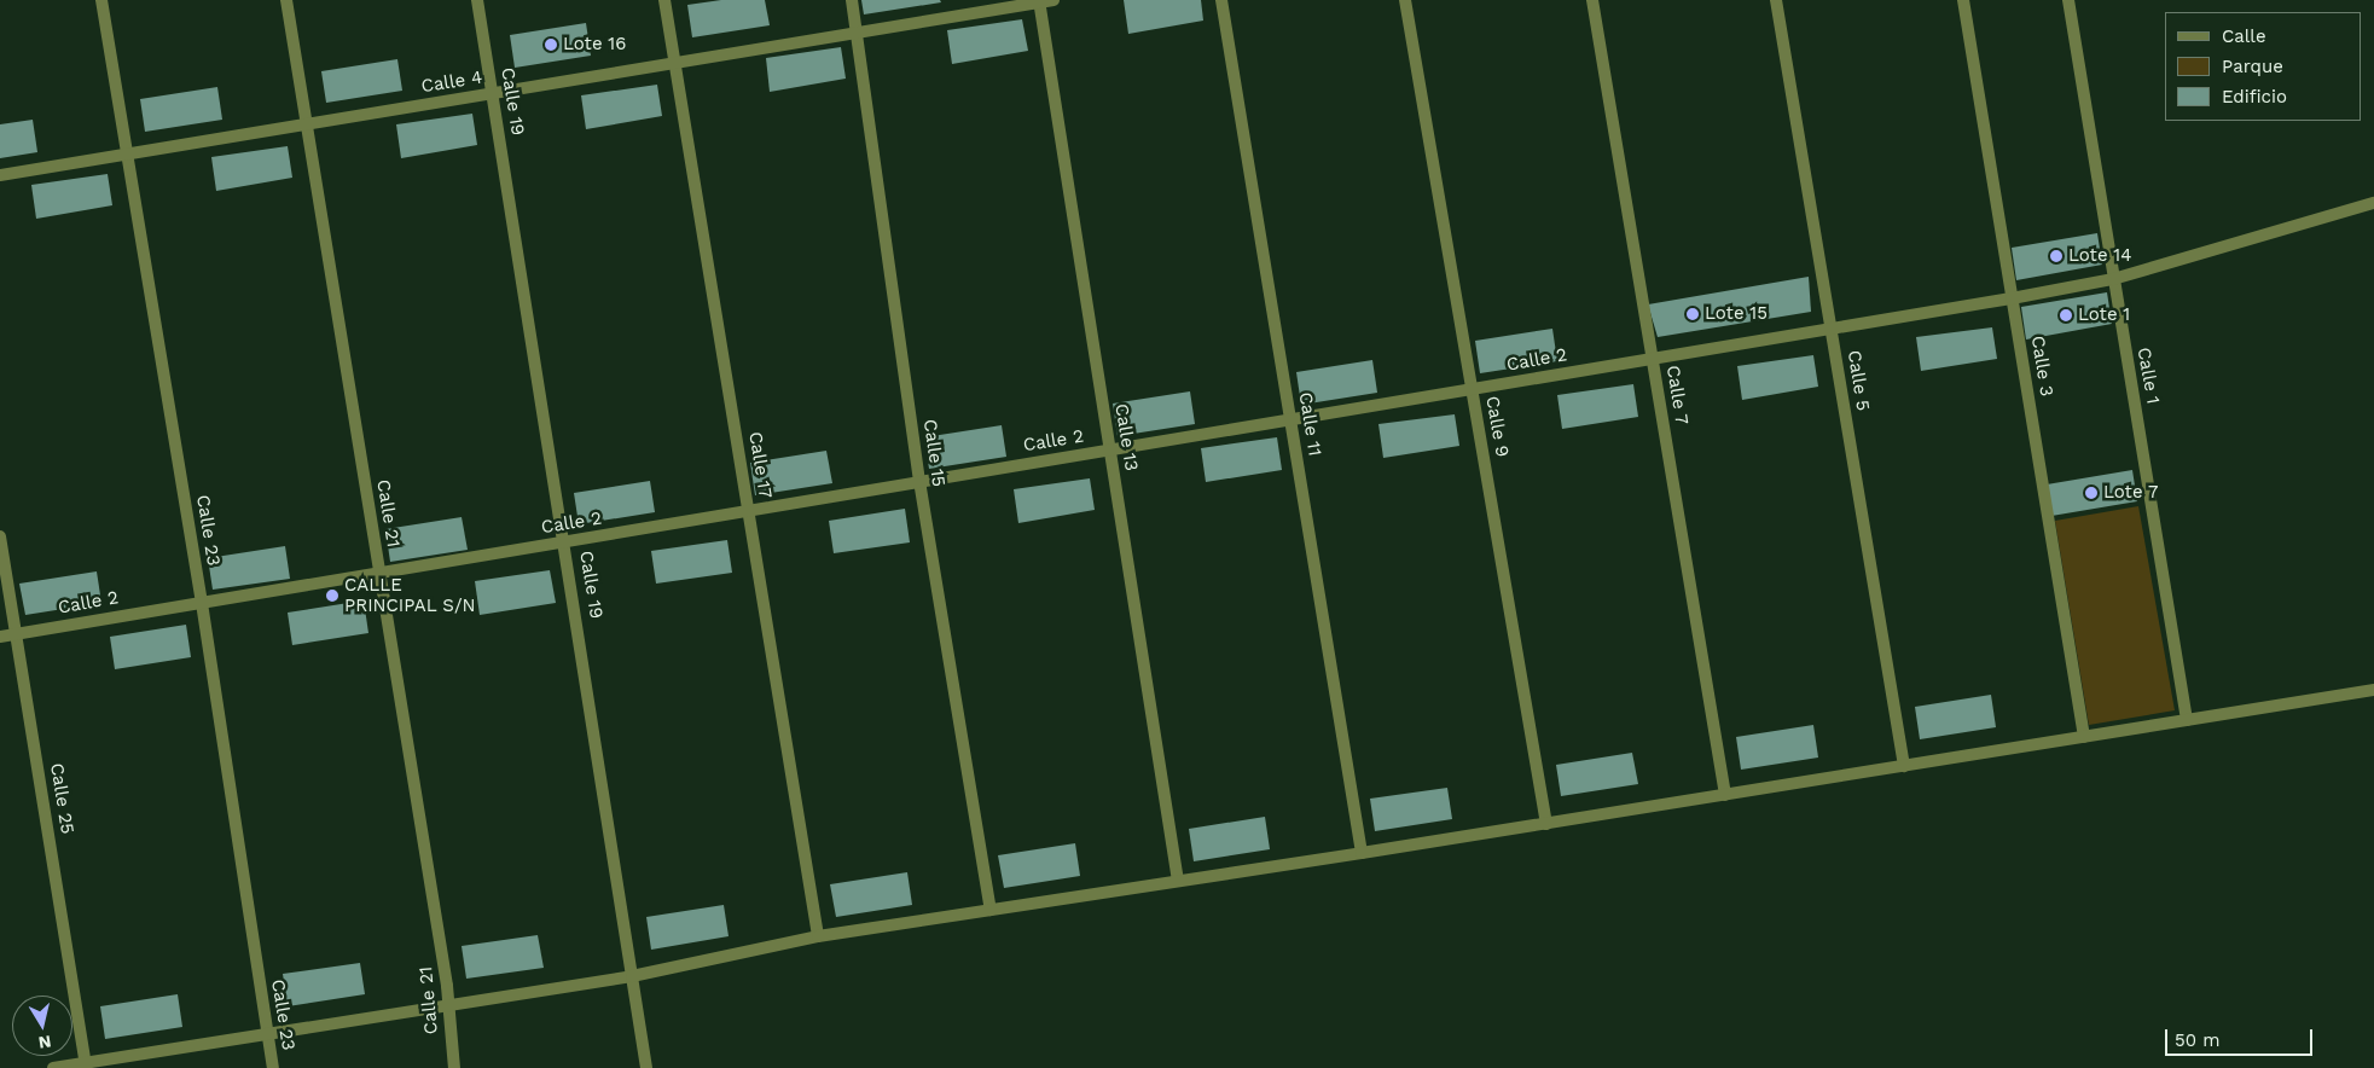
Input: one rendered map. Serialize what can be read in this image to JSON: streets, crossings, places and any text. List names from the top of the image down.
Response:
{
  "streets": {
    "street": [
      "Calle 4",
      "Calle 19",
      "Calle 2",
      "Calle 3",
      "Calle 1",
      "Calle 5",
      "Calle 7",
      "Calle 11",
      "Calle 9",
      "Calle 13",
      "Calle 15",
      "Calle 17",
      "Calle 21",
      "Calle 23",
      "Calle 25"
    ]
  },
  "crossings": [
    ["Calle 4", "Calle 19"],
    ["Calle 4", "Calle 13"],
    ["Calle 4", "Calle 15"],
    ["Calle 4", "Calle 17"],
    ["Calle 4", "Calle 21"],
    ["Calle 4", "Calle 23"],
    ["Calle 19", "Calle 2"],
    ["Calle 2", "Calle 3"],
    ["Calle 2", "Calle 1"],
    ["Calle 2", "Calle 5"],
    ["Calle 2", "Calle 7"],
    ["Calle 2", "Calle 11"],
    ["Calle 2", "Calle 9"],
    ["Calle 2", "Calle 13"],
    ["Calle 2", "Calle 15"],
    ["Calle 2", "Calle 17"],
    ["Calle 2", "Calle 21"],
    ["Calle 2", "Calle 23"],
    ["Calle 2", "Calle 25"]
  ],
  "places": [
    "Lote 16",
    "Lote 14",
    "Lote 15",
    "Lote 1",
    "Lote 7",
    "CALLE PRINCIPAL S/N"
  ],
  "legend": ["Calle", "Parque", "Edificio"],
  "scale_bar": "50 m",
  "north": "bottom"
}
